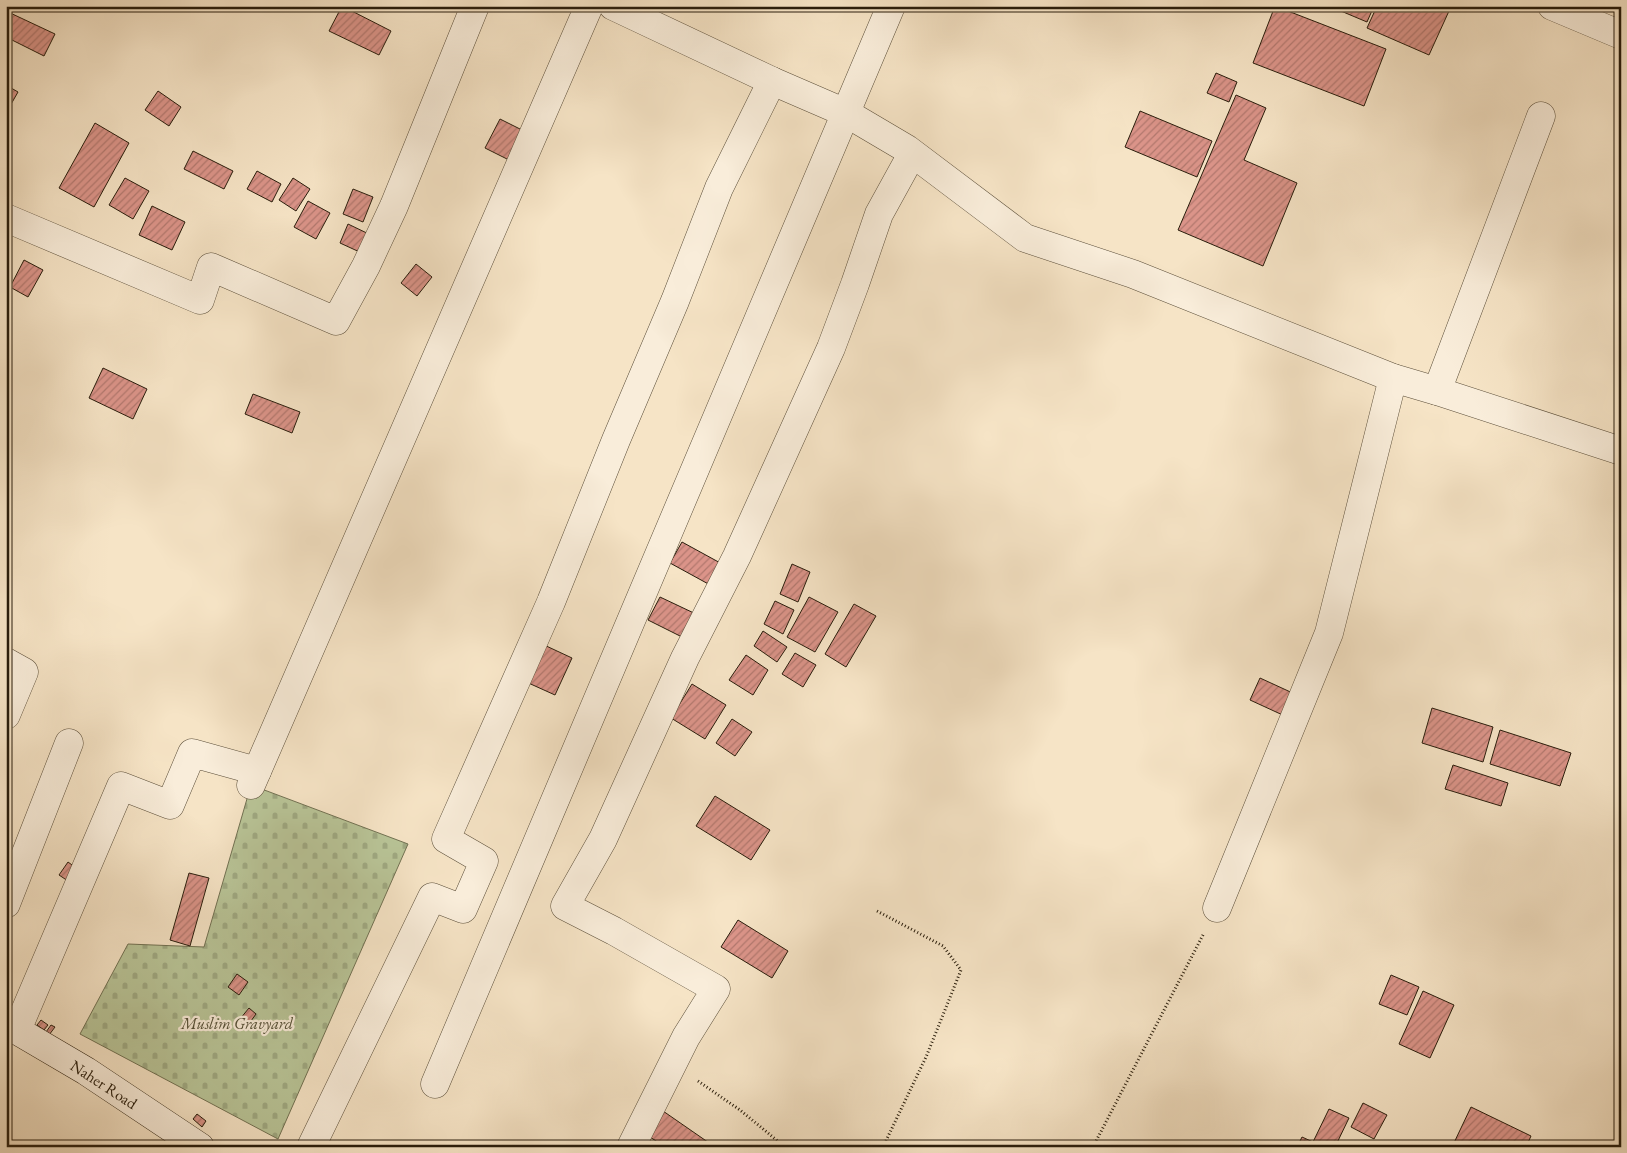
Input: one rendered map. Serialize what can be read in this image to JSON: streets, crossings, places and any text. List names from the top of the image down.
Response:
{
  "streets": {
    "street": ["Naher Road"]
  },
  "parks": ["Muslim Gravyard"]
}
